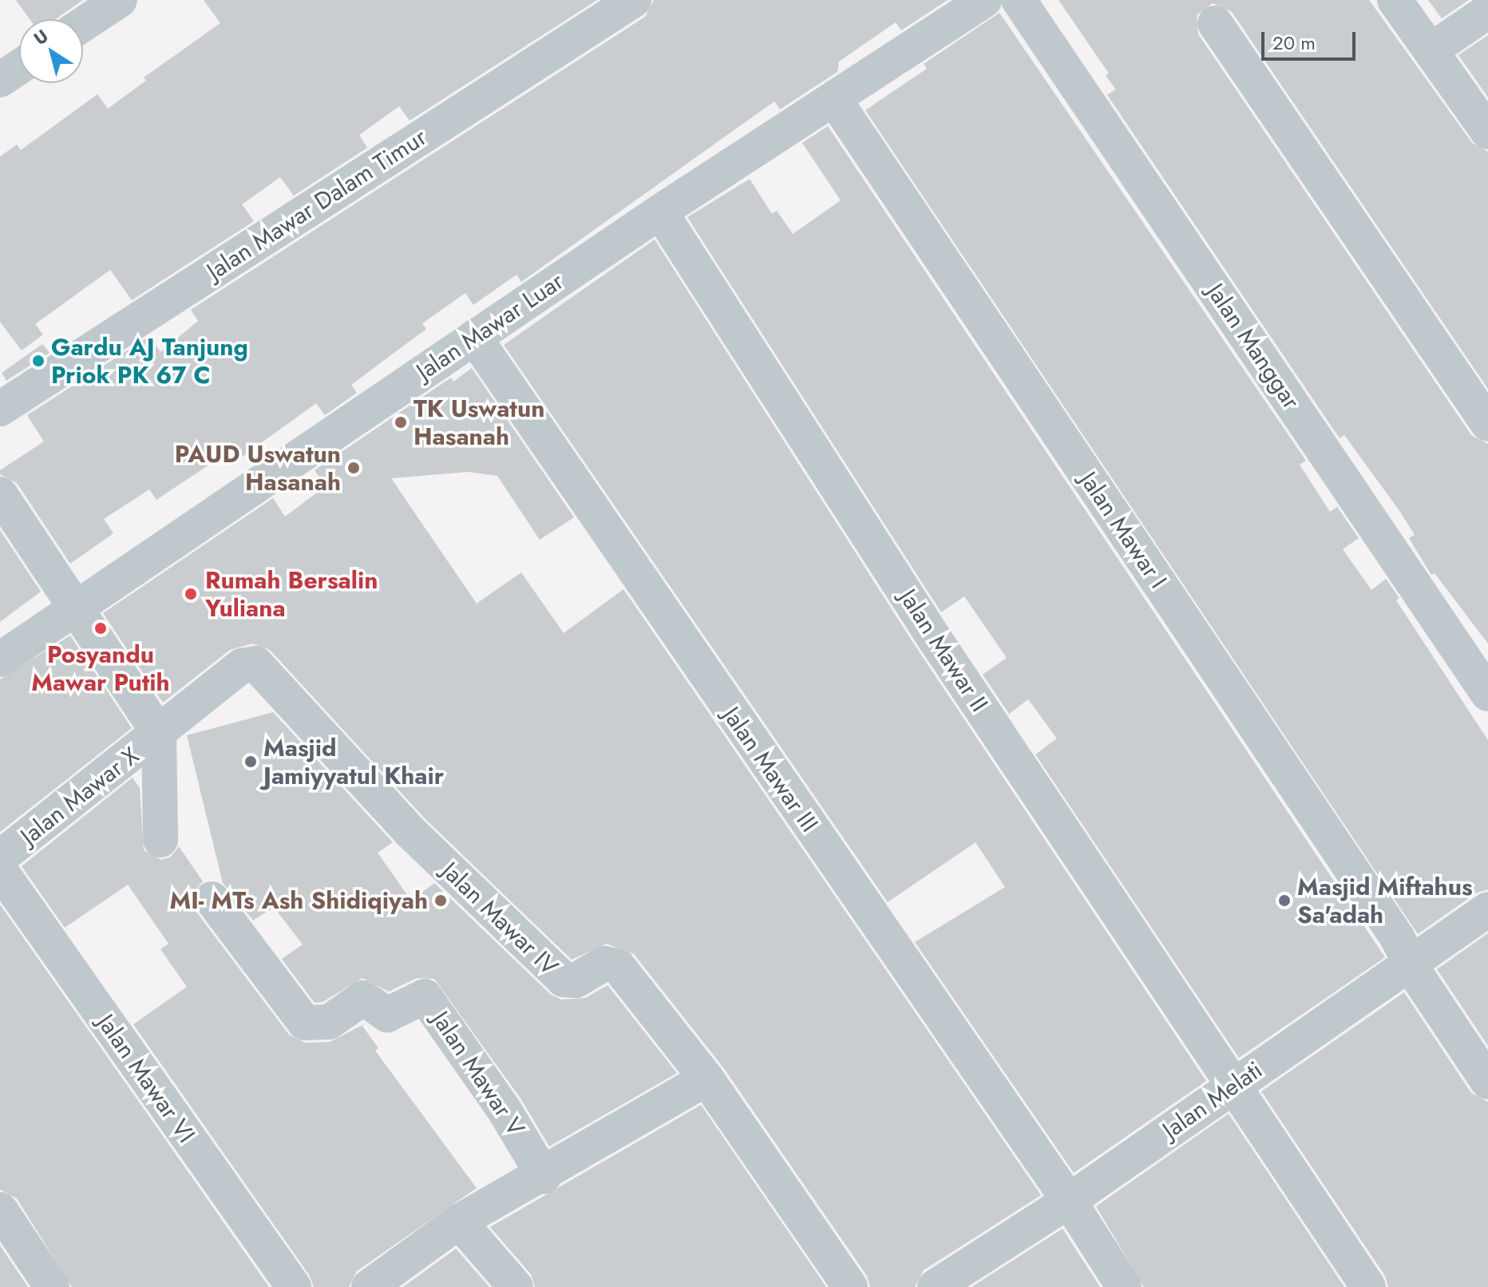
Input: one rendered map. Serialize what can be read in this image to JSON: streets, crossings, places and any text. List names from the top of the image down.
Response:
{
  "streets": {
    "street": [
      "Jalan Mawar Dalam Timur",
      "Jalan Mawar Luar",
      "Jalan Manggar",
      "Jalan Mawar I",
      "Jalan Mawar II",
      "Jalan Mawar III",
      "Jalan Mawar X",
      "Jalan Mawar IV",
      "Jalan Mawar V",
      "Jalan Mawar VI",
      "Jalan Melati"
    ]
  },
  "crossings": [
    ["Jalan Mawar Luar", "Jalan Mawar I"],
    ["Jalan Mawar Luar", "Jalan Mawar II"],
    ["Jalan Mawar Luar", "Jalan Mawar III"],
    ["Jalan Mawar Luar", "Jalan Mawar X"],
    ["Jalan Mawar I", "Jalan Melati"],
    ["Jalan Mawar II", "Jalan Melati"],
    ["Jalan Mawar III", "Jalan Melati"],
    ["Jalan Mawar X", "Jalan Mawar IV"]
  ],
  "places": [
    "Gardu AJ Tanjung Priok PK 67 C",
    "TK Uswatun Hasanah",
    "PAUD Uswatun Hasanah",
    "Rumah Bersalin Yuliana",
    "Posyandu Mawar Putih",
    "Masjid Jamiyyatul Khair",
    "MI- MTs Ash Shidiqiyah",
    "Masjid Miftahus Sa'adah"
  ],
  "scale_bar": "20 m",
  "north": "top left"
}
